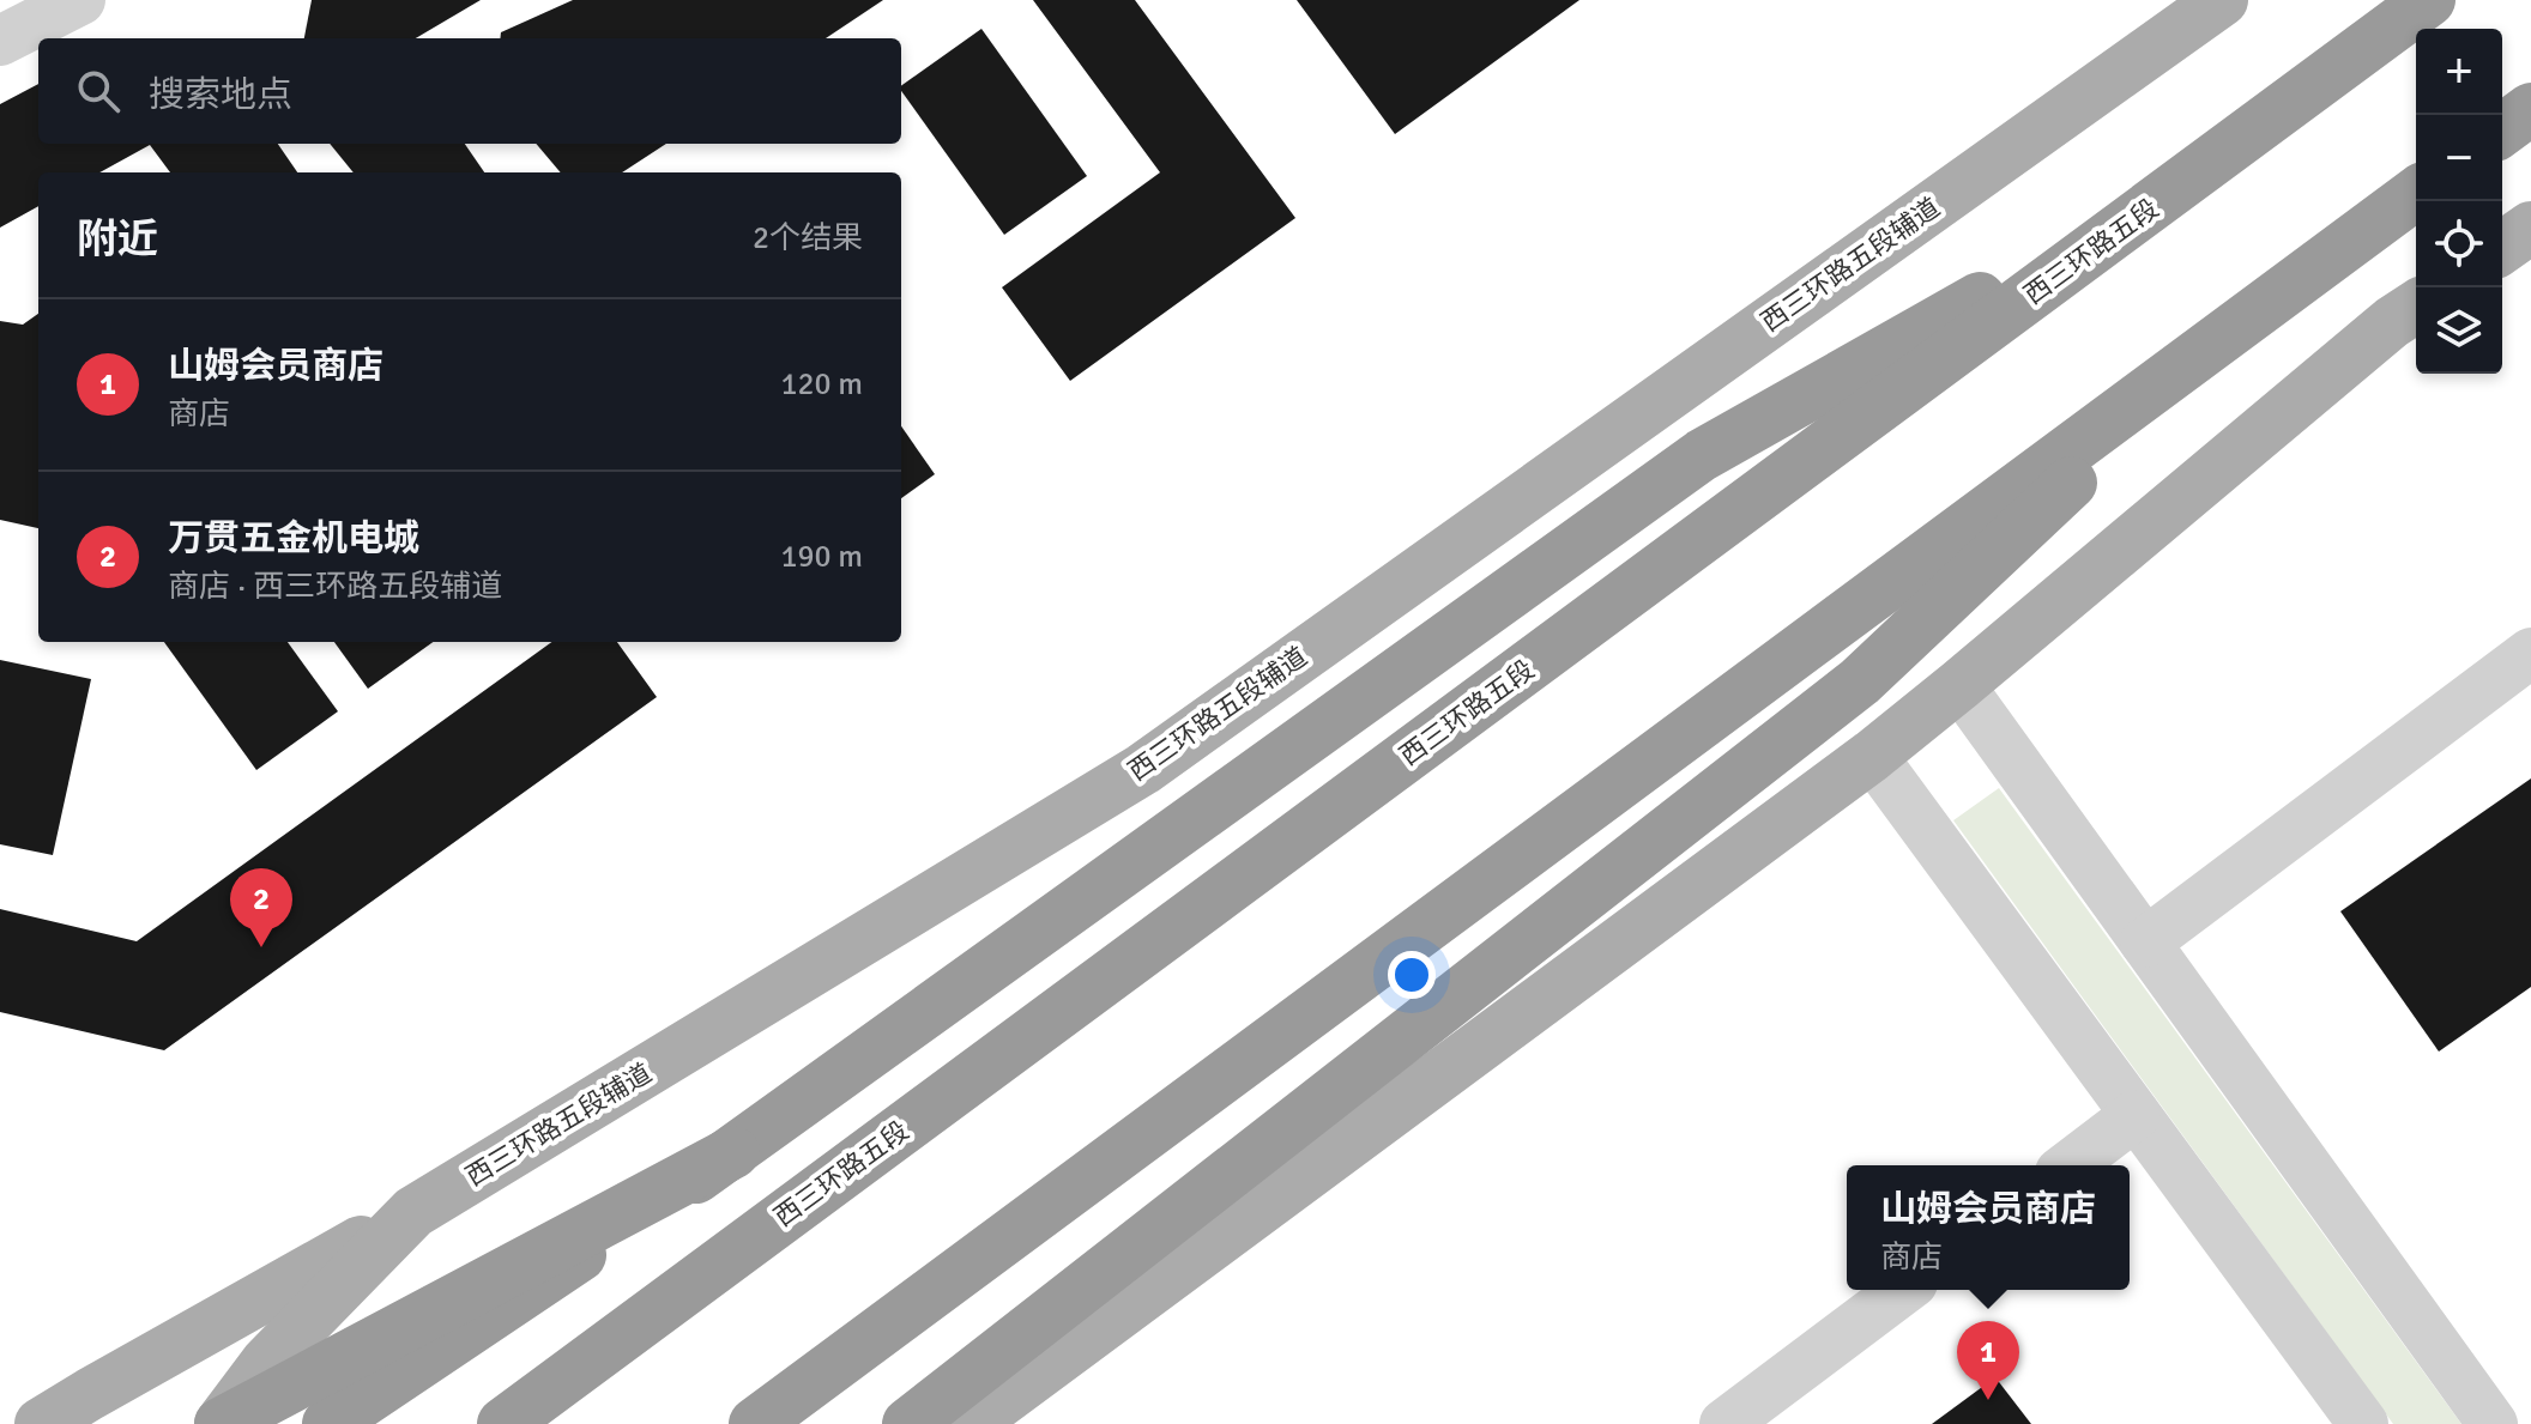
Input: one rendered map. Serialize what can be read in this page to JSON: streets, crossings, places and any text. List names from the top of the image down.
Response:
{
  "streets": {
    "highway": ["西三环路五段"],
    "main road": ["西三环路五段辅道"]
  },
  "page": {
    "map_buttons": ["+", "−"],
    "search": "搜索地点",
    "heading": ["附近", "2个结果"],
    "list": [
      {
        "mark": "1",
        "name": "山姆会员商店",
        "note": "商店",
        "value": "120 m"
      },
      {
        "mark": "2",
        "name": "万贯五金机电城",
        "note": "商店 · 西三环路五段辅道",
        "value": "190 m"
      }
    ],
    "pins": ["2", "1"],
    "popup": ["山姆会员商店", "商店"]
  }
}
